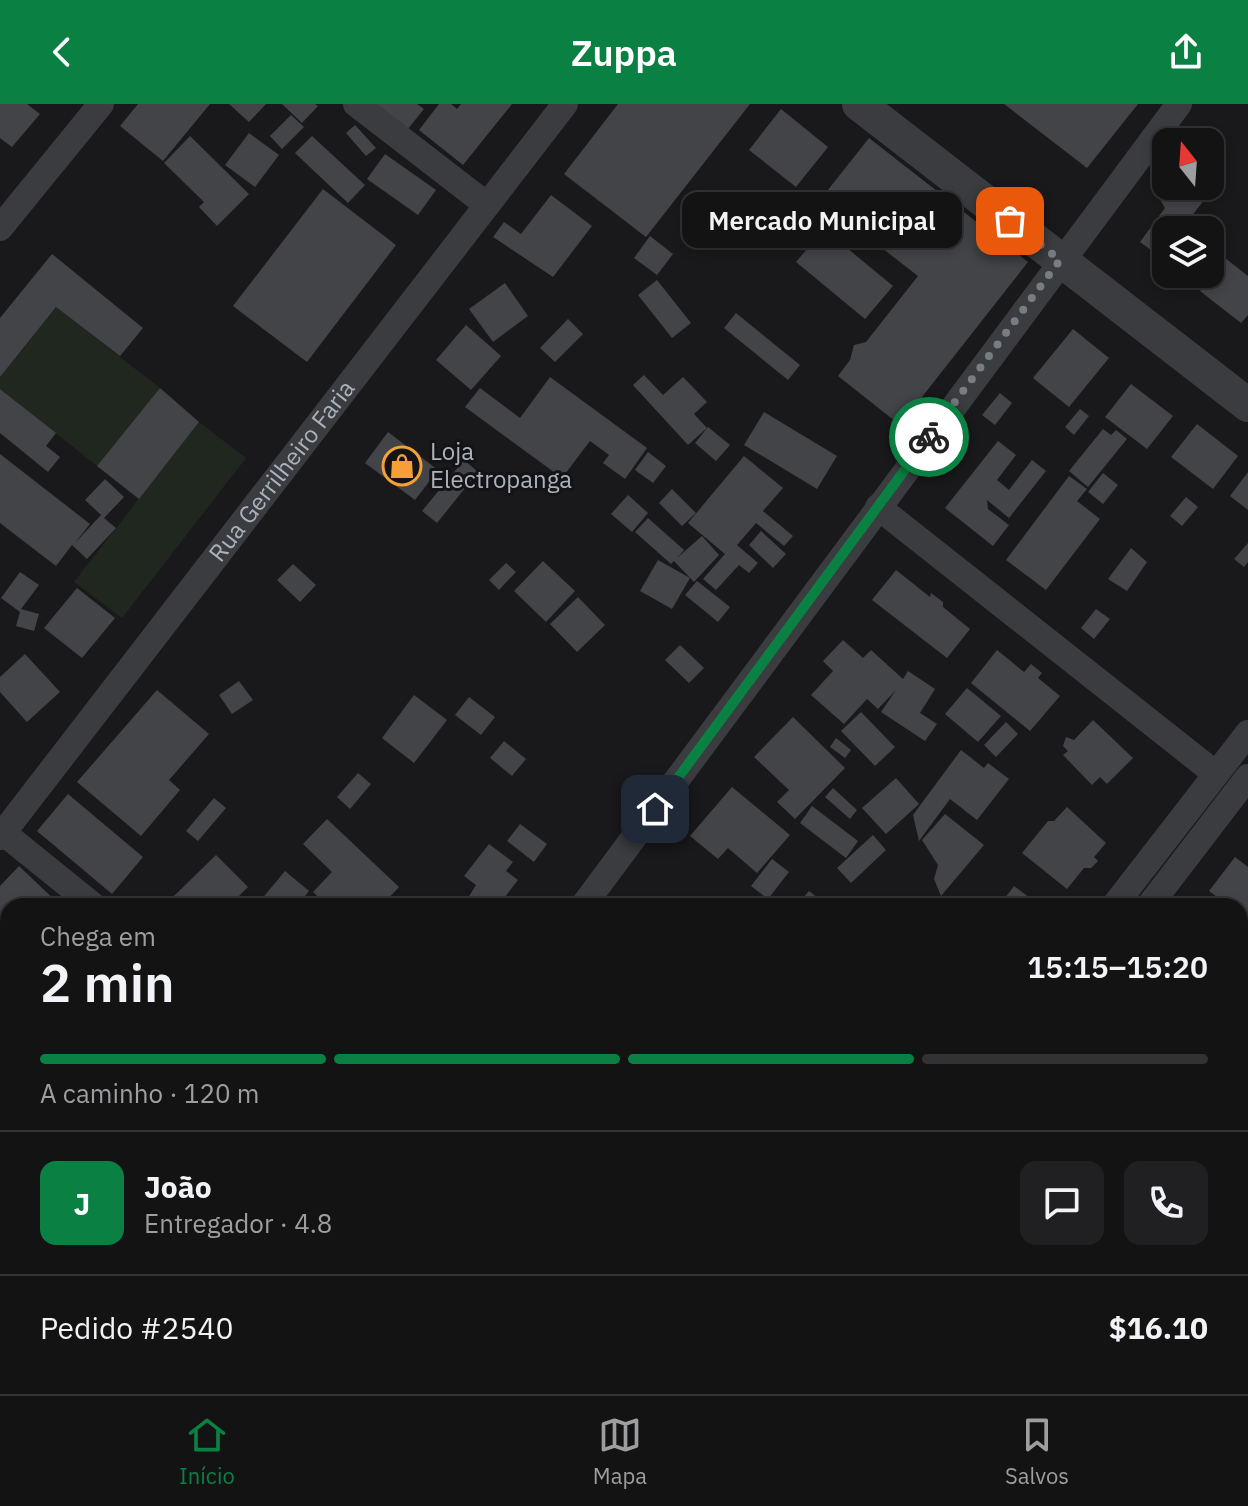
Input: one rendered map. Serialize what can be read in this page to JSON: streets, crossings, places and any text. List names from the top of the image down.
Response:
{
  "streets": {
    "street": ["Rua Gerrilheiro Faria"]
  },
  "places": {
    "other": ["Mercado Municipal"],
    "shop": ["Loja Electropanga"]
  },
  "north": "top",
  "page": {
    "header": "Zuppa",
    "bubble": "Mercado Municipal",
    "heading": ["2 min", "Chega em", "15:15–15:20"],
    "panel": [
      "João",
      "Entregador · 4.8",
      "Pedido #2540",
      "$16.10"
    ],
    "bar": "A caminho · 120 m",
    "round": "J",
    "tabs": ["Início", "Mapa", "Salvos"]
  }
}
